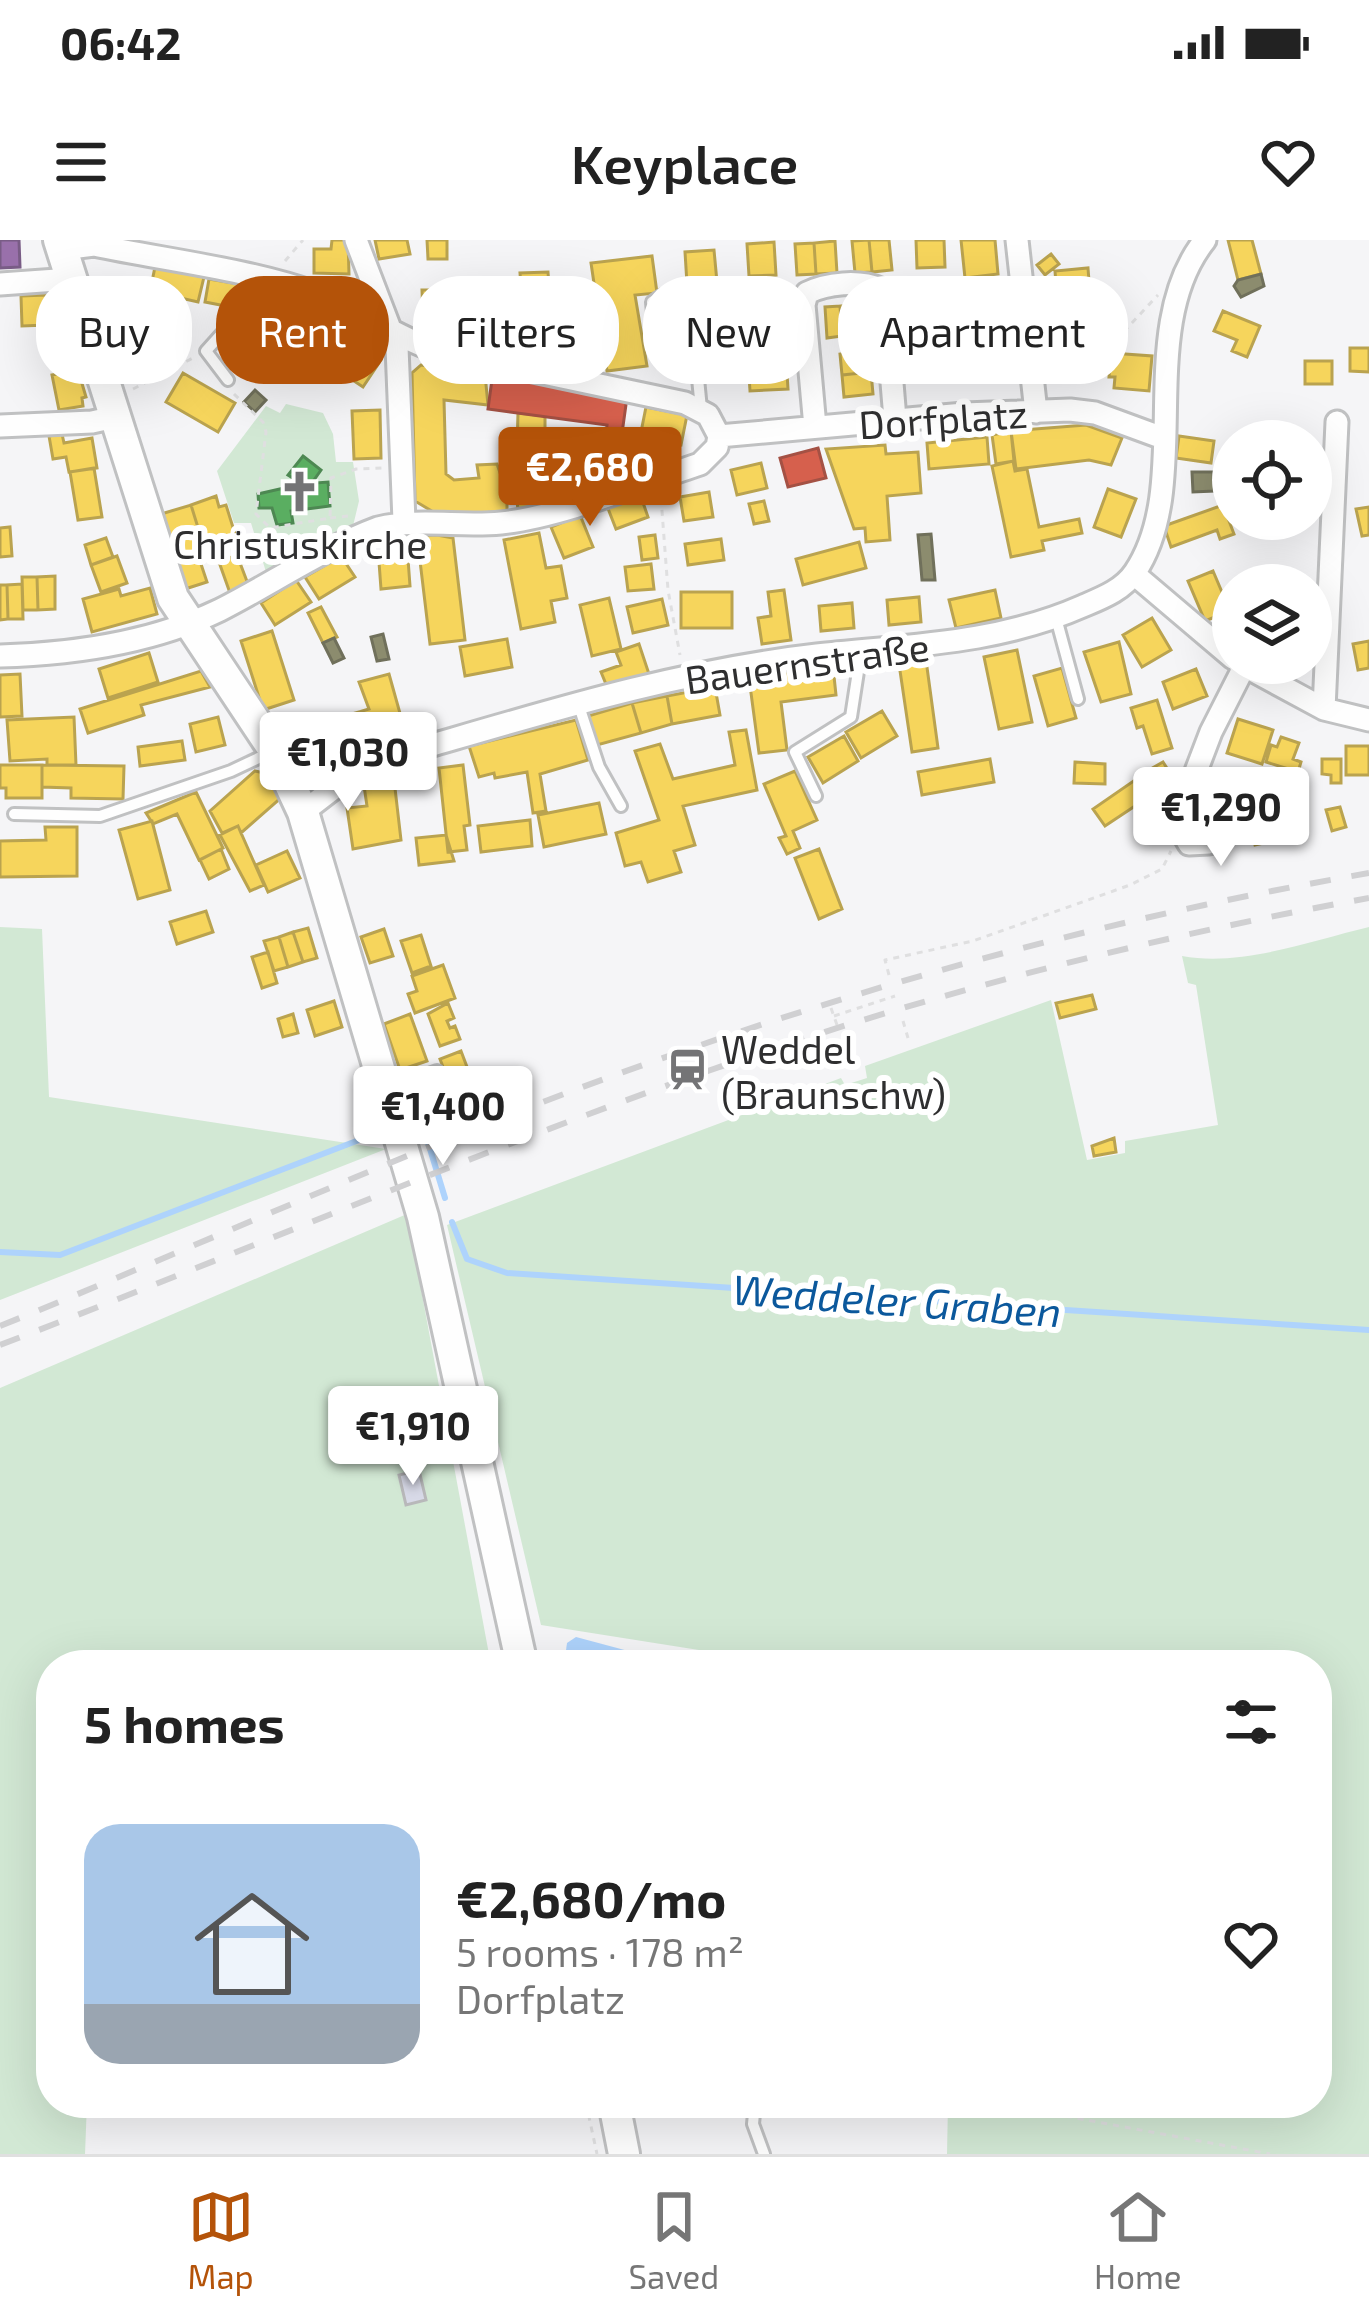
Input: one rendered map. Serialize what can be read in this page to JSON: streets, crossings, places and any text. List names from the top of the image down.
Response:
{
  "streets": {
    "street": ["Dorfplatz", "Bauernstraße"]
  },
  "water": ["Weddeler Graben"],
  "places": {
    "church": ["Christuskirche"],
    "station": ["Weddel (Braunschw)"]
  },
  "page": {
    "status": "06:42",
    "header": "Keyplace",
    "chip": [
      "Buy",
      "Rent",
      "Filters",
      "New",
      "Apartment"
    ],
    "price": [
      "€2,680",
      "€1,030",
      "€1,290",
      "€1,400",
      "€1,910"
    ],
    "heading": "5 homes",
    "list": [
      {
        "name": "€2,680/mo",
        "note": "5 rooms · 178 m² · Dorfplatz"
      }
    ],
    "tabs": ["Map", "Saved", "Home"]
  }
}
